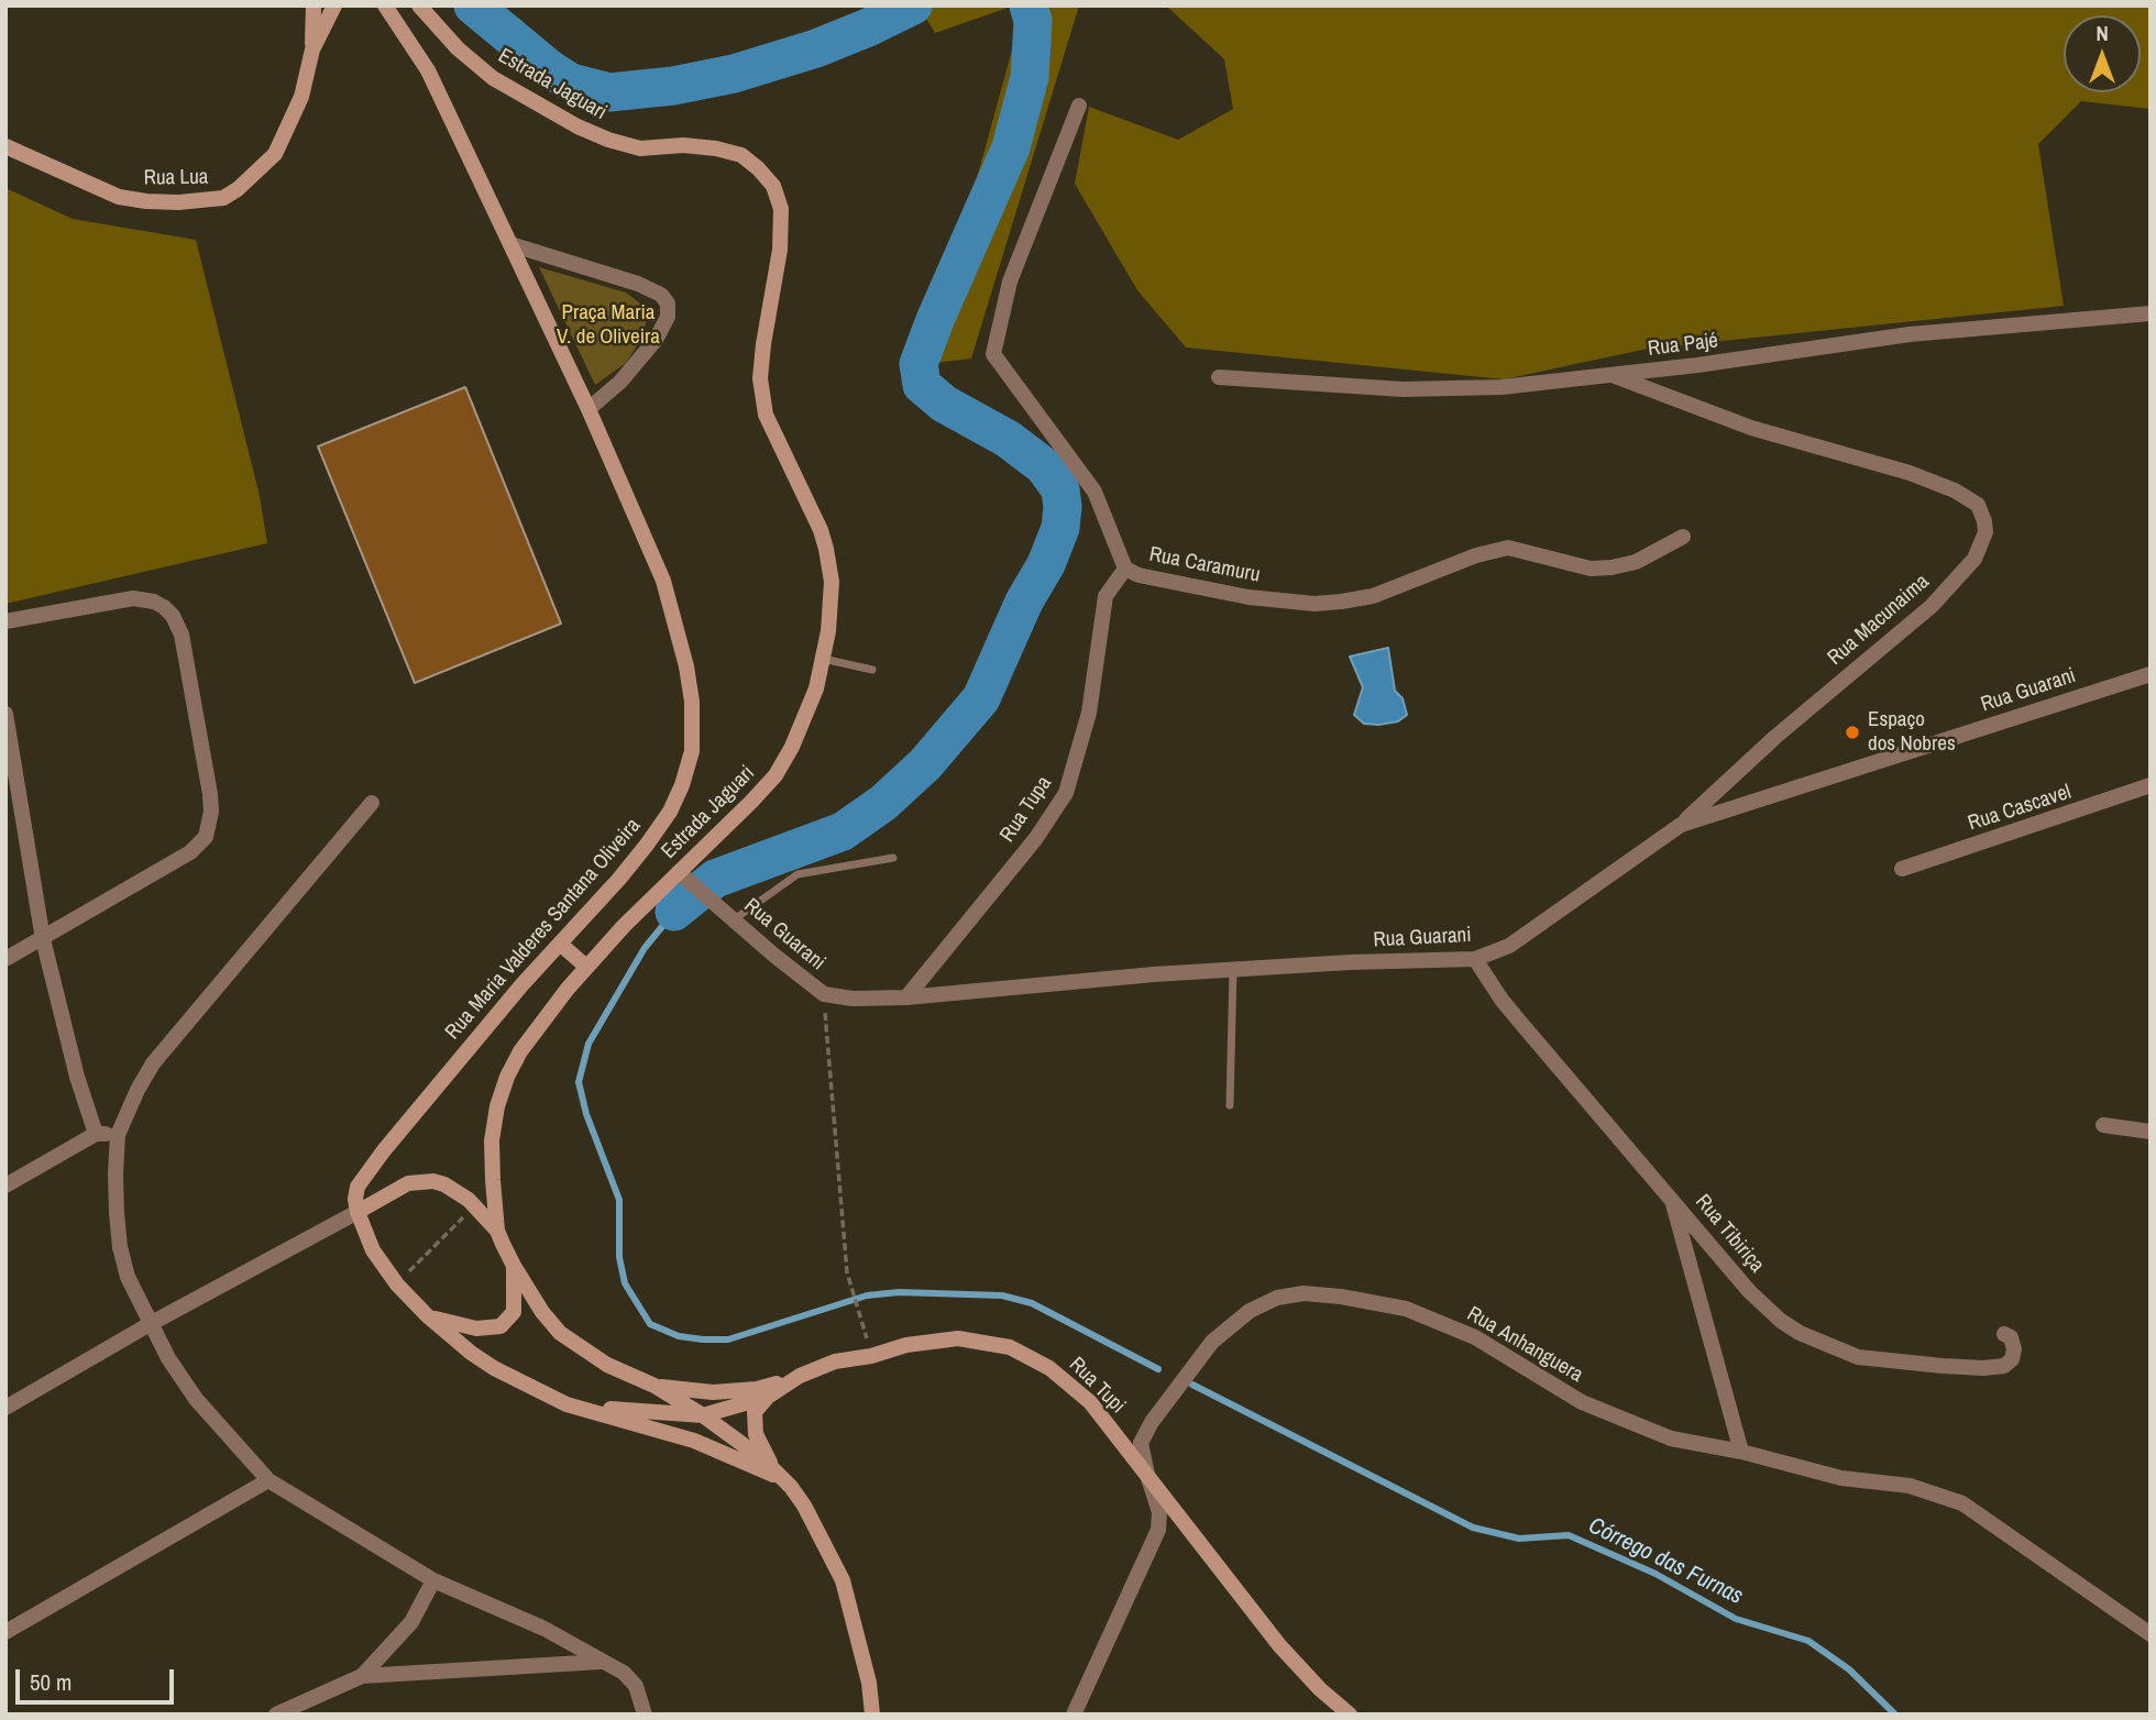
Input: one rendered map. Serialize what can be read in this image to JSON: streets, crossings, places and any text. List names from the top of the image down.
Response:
{
  "streets": {
    "main road": [
      "Estrada Jaguari",
      "Rua Lua",
      "Rua Maria Valderes Santana Oliveira",
      "Rua Tupi"
    ],
    "street": [
      "Rua Pajé",
      "Rua Caramuru",
      "Rua Macunaima",
      "Rua Guarani",
      "Rua Cascavel",
      "Rua Tupa",
      "Rua Tibiriça",
      "Rua Anhanguera"
    ]
  },
  "crossings": [
    ["Estrada Jaguari", "Rua Guarani"],
    ["Estrada Jaguari", "Rua Tupi"],
    ["Rua Pajé", "Rua Macunaima"],
    ["Rua Caramuru", "Rua Tupa"],
    ["Rua Macunaima", "Rua Guarani"],
    ["Rua Guarani", "Rua Tupa"],
    ["Rua Guarani", "Rua Tibiriça"],
    ["Rua Anhanguera", "Rua Tupi"]
  ],
  "water": ["Córrego das Furnas"],
  "parks": ["Praça Maria V. de Oliveira"],
  "places": ["Espaço dos Nobres"],
  "scale_bar": "50 m",
  "north": "top"
}
